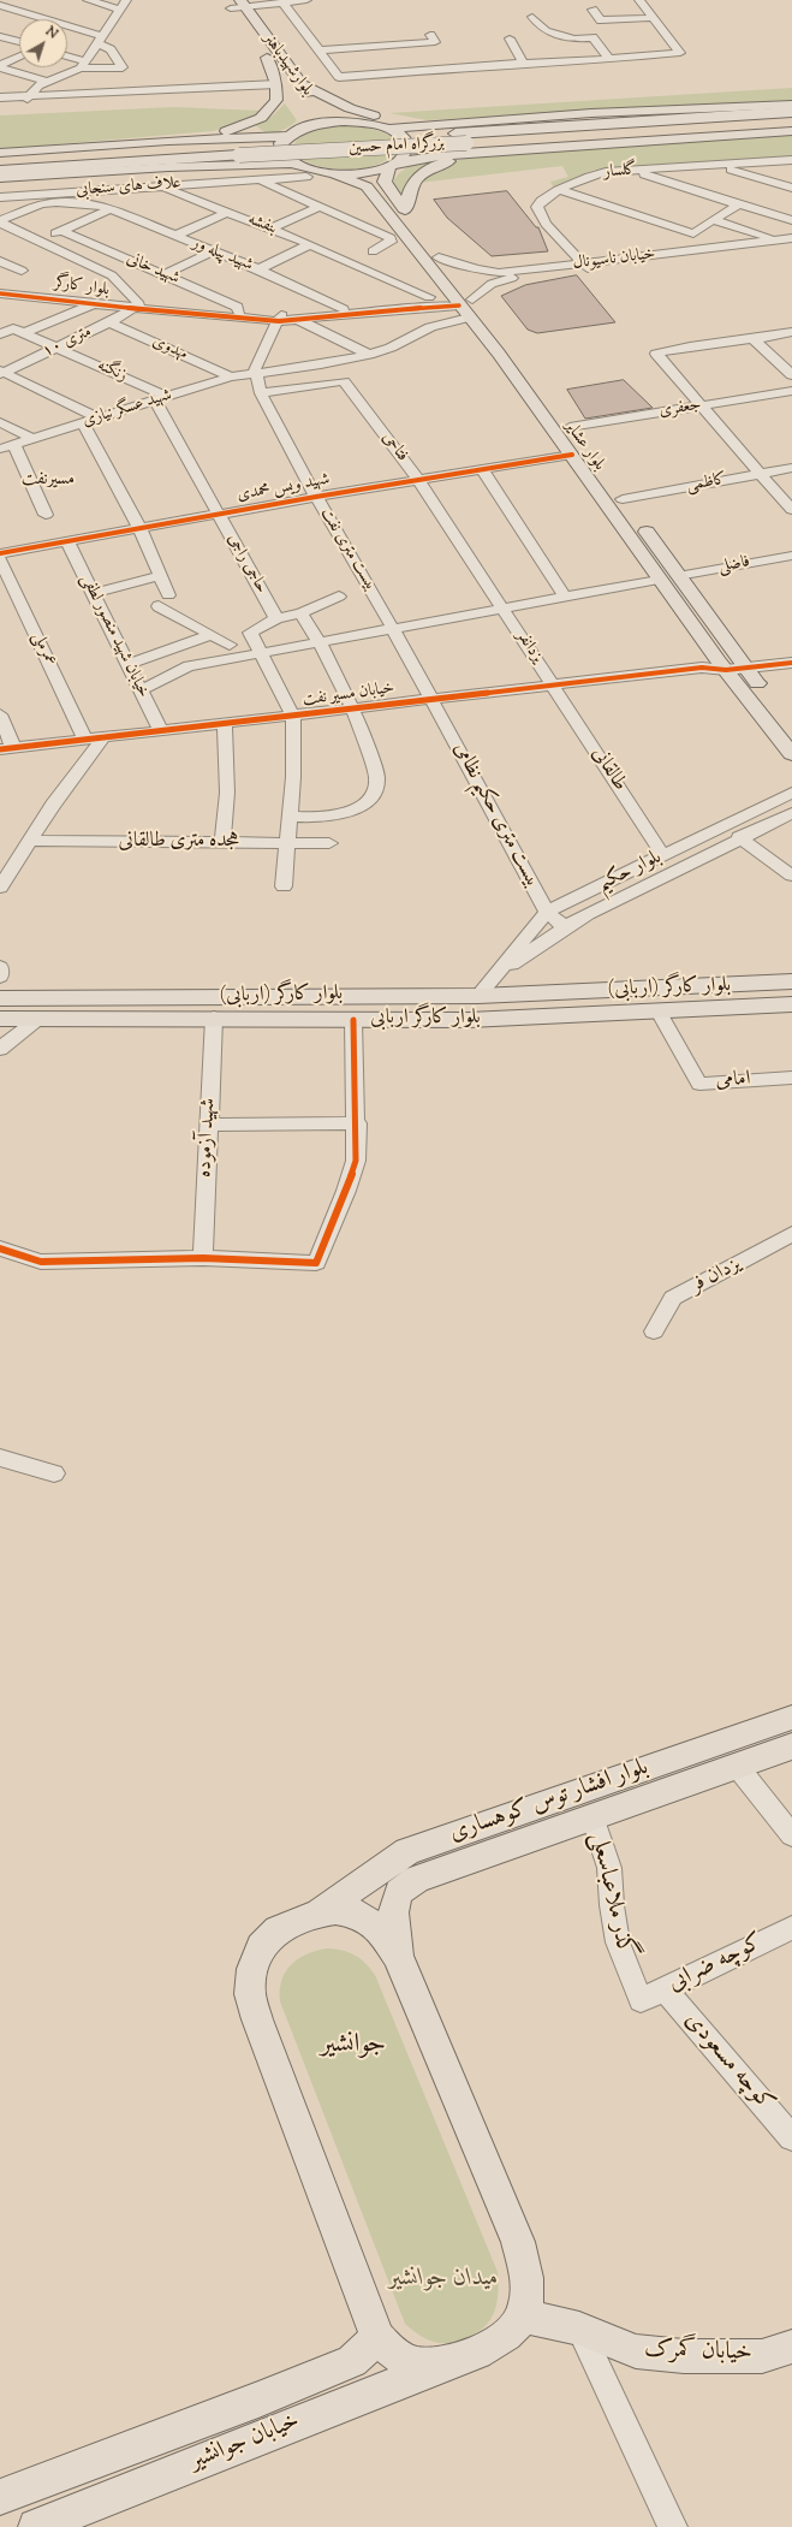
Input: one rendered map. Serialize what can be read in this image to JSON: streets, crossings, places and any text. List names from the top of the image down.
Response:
{
  "streets": {
    "highway": ["بزرگراه امام حسین"],
    "main road": [
      "بلوارشهیدباهنر",
      "بلوار عشایر",
      "بلوار کارگر (اربابی)",
      "بلوار کارگر اربابی",
      "بلوار افشار توس کوهساری",
      "خیابان گمرک",
      "خیابان جوانشیر"
    ],
    "street": [
      "گلسار",
      "علاف های سنجابی",
      "بنفشه",
      "شهید پیله ور",
      "خیابان ناسیونال",
      "شهید خانی",
      "بلوار کارگر",
      "۱۰ متری",
      "مهدوی",
      "زنگنه",
      "شهید عسگر نیازی",
      "جعفری",
      "فتاحی",
      "کاظمی",
      "شهید ویس محمدی",
      "بیست متری نفت",
      "حاجی راجی",
      "فاضلی",
      "خیابان شهید منصور لطفی",
      "یزدانفر",
      "عمرملی",
      "خیابان مسیر نفت",
      "طالقانی",
      "بیست متری حکیم نظامی",
      "هجده متری طالقانی",
      "بلوار حکیم",
      "امامی",
      "شهید آزموده",
      "یزدان فر",
      "گذر ملاعباسعلی",
      "کوچه ضرابی",
      "کوچه مسعودی"
    ]
  },
  "crossings": [
    ["گلسار", "خیابان ناسیونال"],
    ["علاف های سنجابی", "بنفشه"],
    ["علاف های سنجابی", "شهید پیله ور"],
    ["بنفشه", "شهید پیله ور"],
    ["شهید پیله ور", "بلوار کارگر"],
    ["خیابان ناسیونال", "بلوار کارگر"],
    ["خیابان ناسیونال", "شهید عسگر نیازی"],
    ["خیابان ناسیونال", "بلوار عشایر"],
    ["شهید خانی", "بلوار کارگر"],
    ["بلوار کارگر", "۱۰ متری"],
    ["بلوار کارگر", "شهید عسگر نیازی"],
    ["بلوار کارگر", "بلوار عشایر"],
    ["۱۰ متری", "مهدوی"],
    ["۱۰ متری", "زنگنه"],
    ["مهدوی", "شهید عسگر نیازی"],
    ["زنگنه", "شهید عسگر نیازی"],
    ["زنگنه", "حاجی راجی"],
    ["شهید عسگر نیازی", "بلوار عشایر"],
    ["شهید عسگر نیازی", "بیست متری نفت"],
    ["شهید عسگر نیازی", "حاجی راجی"],
    ["جعفری", "بلوار عشایر"],
    ["بلوار عشایر", "کاظمی"],
    ["بلوار عشایر", "شهید ویس محمدی"],
    ["بلوار عشایر", "فاضلی"],
    ["بلوار عشایر", "خیابان مسیر نفت"],
    ["فتاحی", "شهید ویس محمدی"],
    ["فتاحی", "بیست متری نفت"],
    ["فتاحی", "یزدانفر"],
    ["شهید ویس محمدی", "بیست متری نفت"],
    ["شهید ویس محمدی", "حاجی راجی"],
    ["شهید ویس محمدی", "خیابان شهید منصور لطفی"],
    ["بیست متری نفت", "خیابان مسیر نفت"],
    ["بیست متری نفت", "بیست متری حکیم نظامی"],
    ["خیابان شهید منصور لطفی", "خیابان مسیر نفت"],
    ["یزدانفر", "خیابان مسیر نفت"],
    ["یزدانفر", "طالقانی"],
    ["عمرملی", "خیابان مسیر نفت"],
    ["خیابان مسیر نفت", "طالقانی"],
    ["خیابان مسیر نفت", "بیست متری حکیم نظامی"],
    ["طالقانی", "بلوار حکیم"],
    ["بیست متری حکیم نظامی", "بلوار حکیم"],
    ["بلوار حکیم", "بلوار کارگر (اربابی)"],
    ["بلوار کارگر اربابی", "امامی"],
    ["بلوار کارگر اربابی", "شهید آزموده"],
    ["بلوار افشار توس کوهساری", "گذر ملاعباسعلی"],
    ["گذر ملاعباسعلی", "کوچه ضرابی"],
    ["کوچه ضرابی", "کوچه مسعودی"]
  ],
  "districts": ["مسیرنفت", "جوانشیر"],
  "parks": ["میدان جوانشیر"],
  "north": "top right"
}
